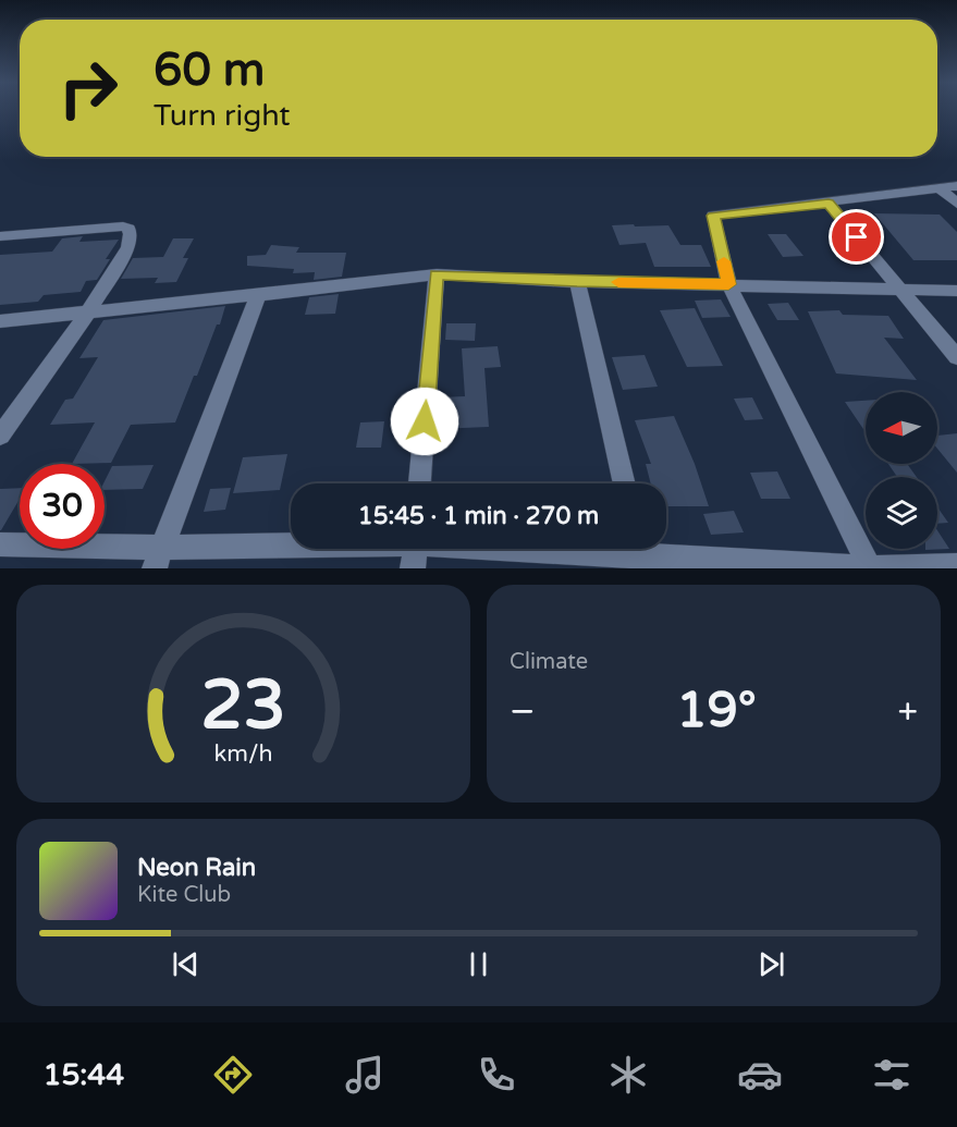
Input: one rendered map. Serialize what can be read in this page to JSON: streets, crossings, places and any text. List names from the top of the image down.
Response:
{
  "north": "left",
  "page": {
    "turn": ["60 m", "Turn right"],
    "limit": "30",
    "trip": "15:45 · 1 min · 270 m",
    "tile": "Climate",
    "heat": ["−", "19°", "+"],
    "song": ["Neon Rain", "Kite Club"],
    "tabs": "15:44",
    "gauge": ["23", "km/h"]
  }
}
